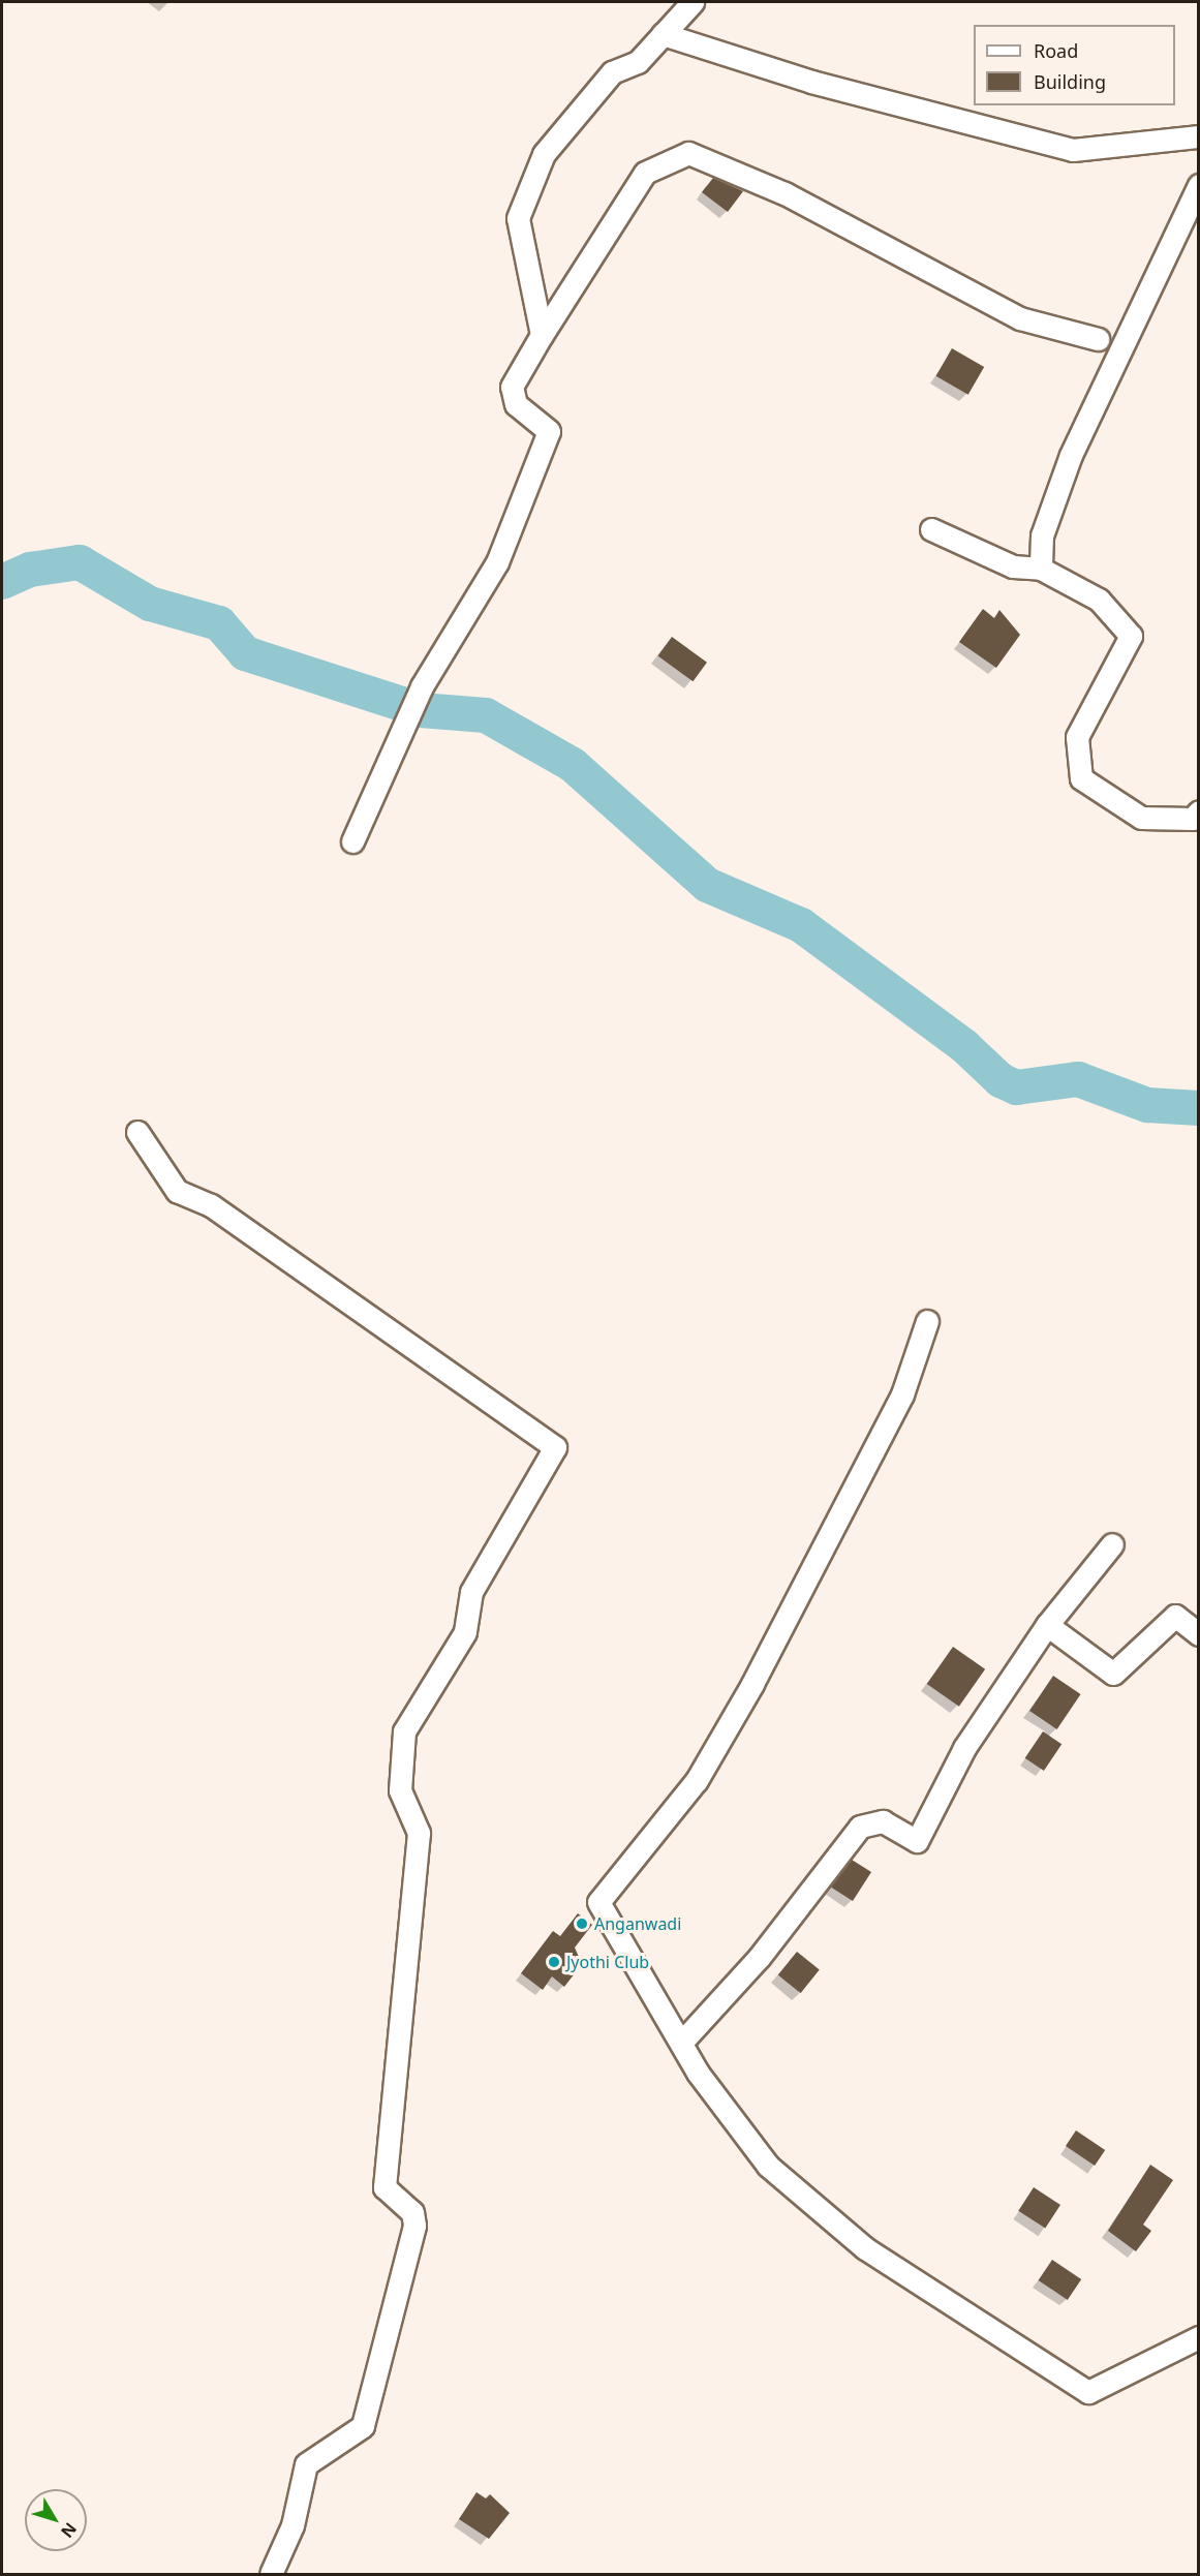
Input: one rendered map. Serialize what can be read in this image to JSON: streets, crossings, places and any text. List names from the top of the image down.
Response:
{
  "places": ["Anganwadi", "Jyothi Club"],
  "legend": ["Road", "Building"],
  "north": "bottom right"
}
